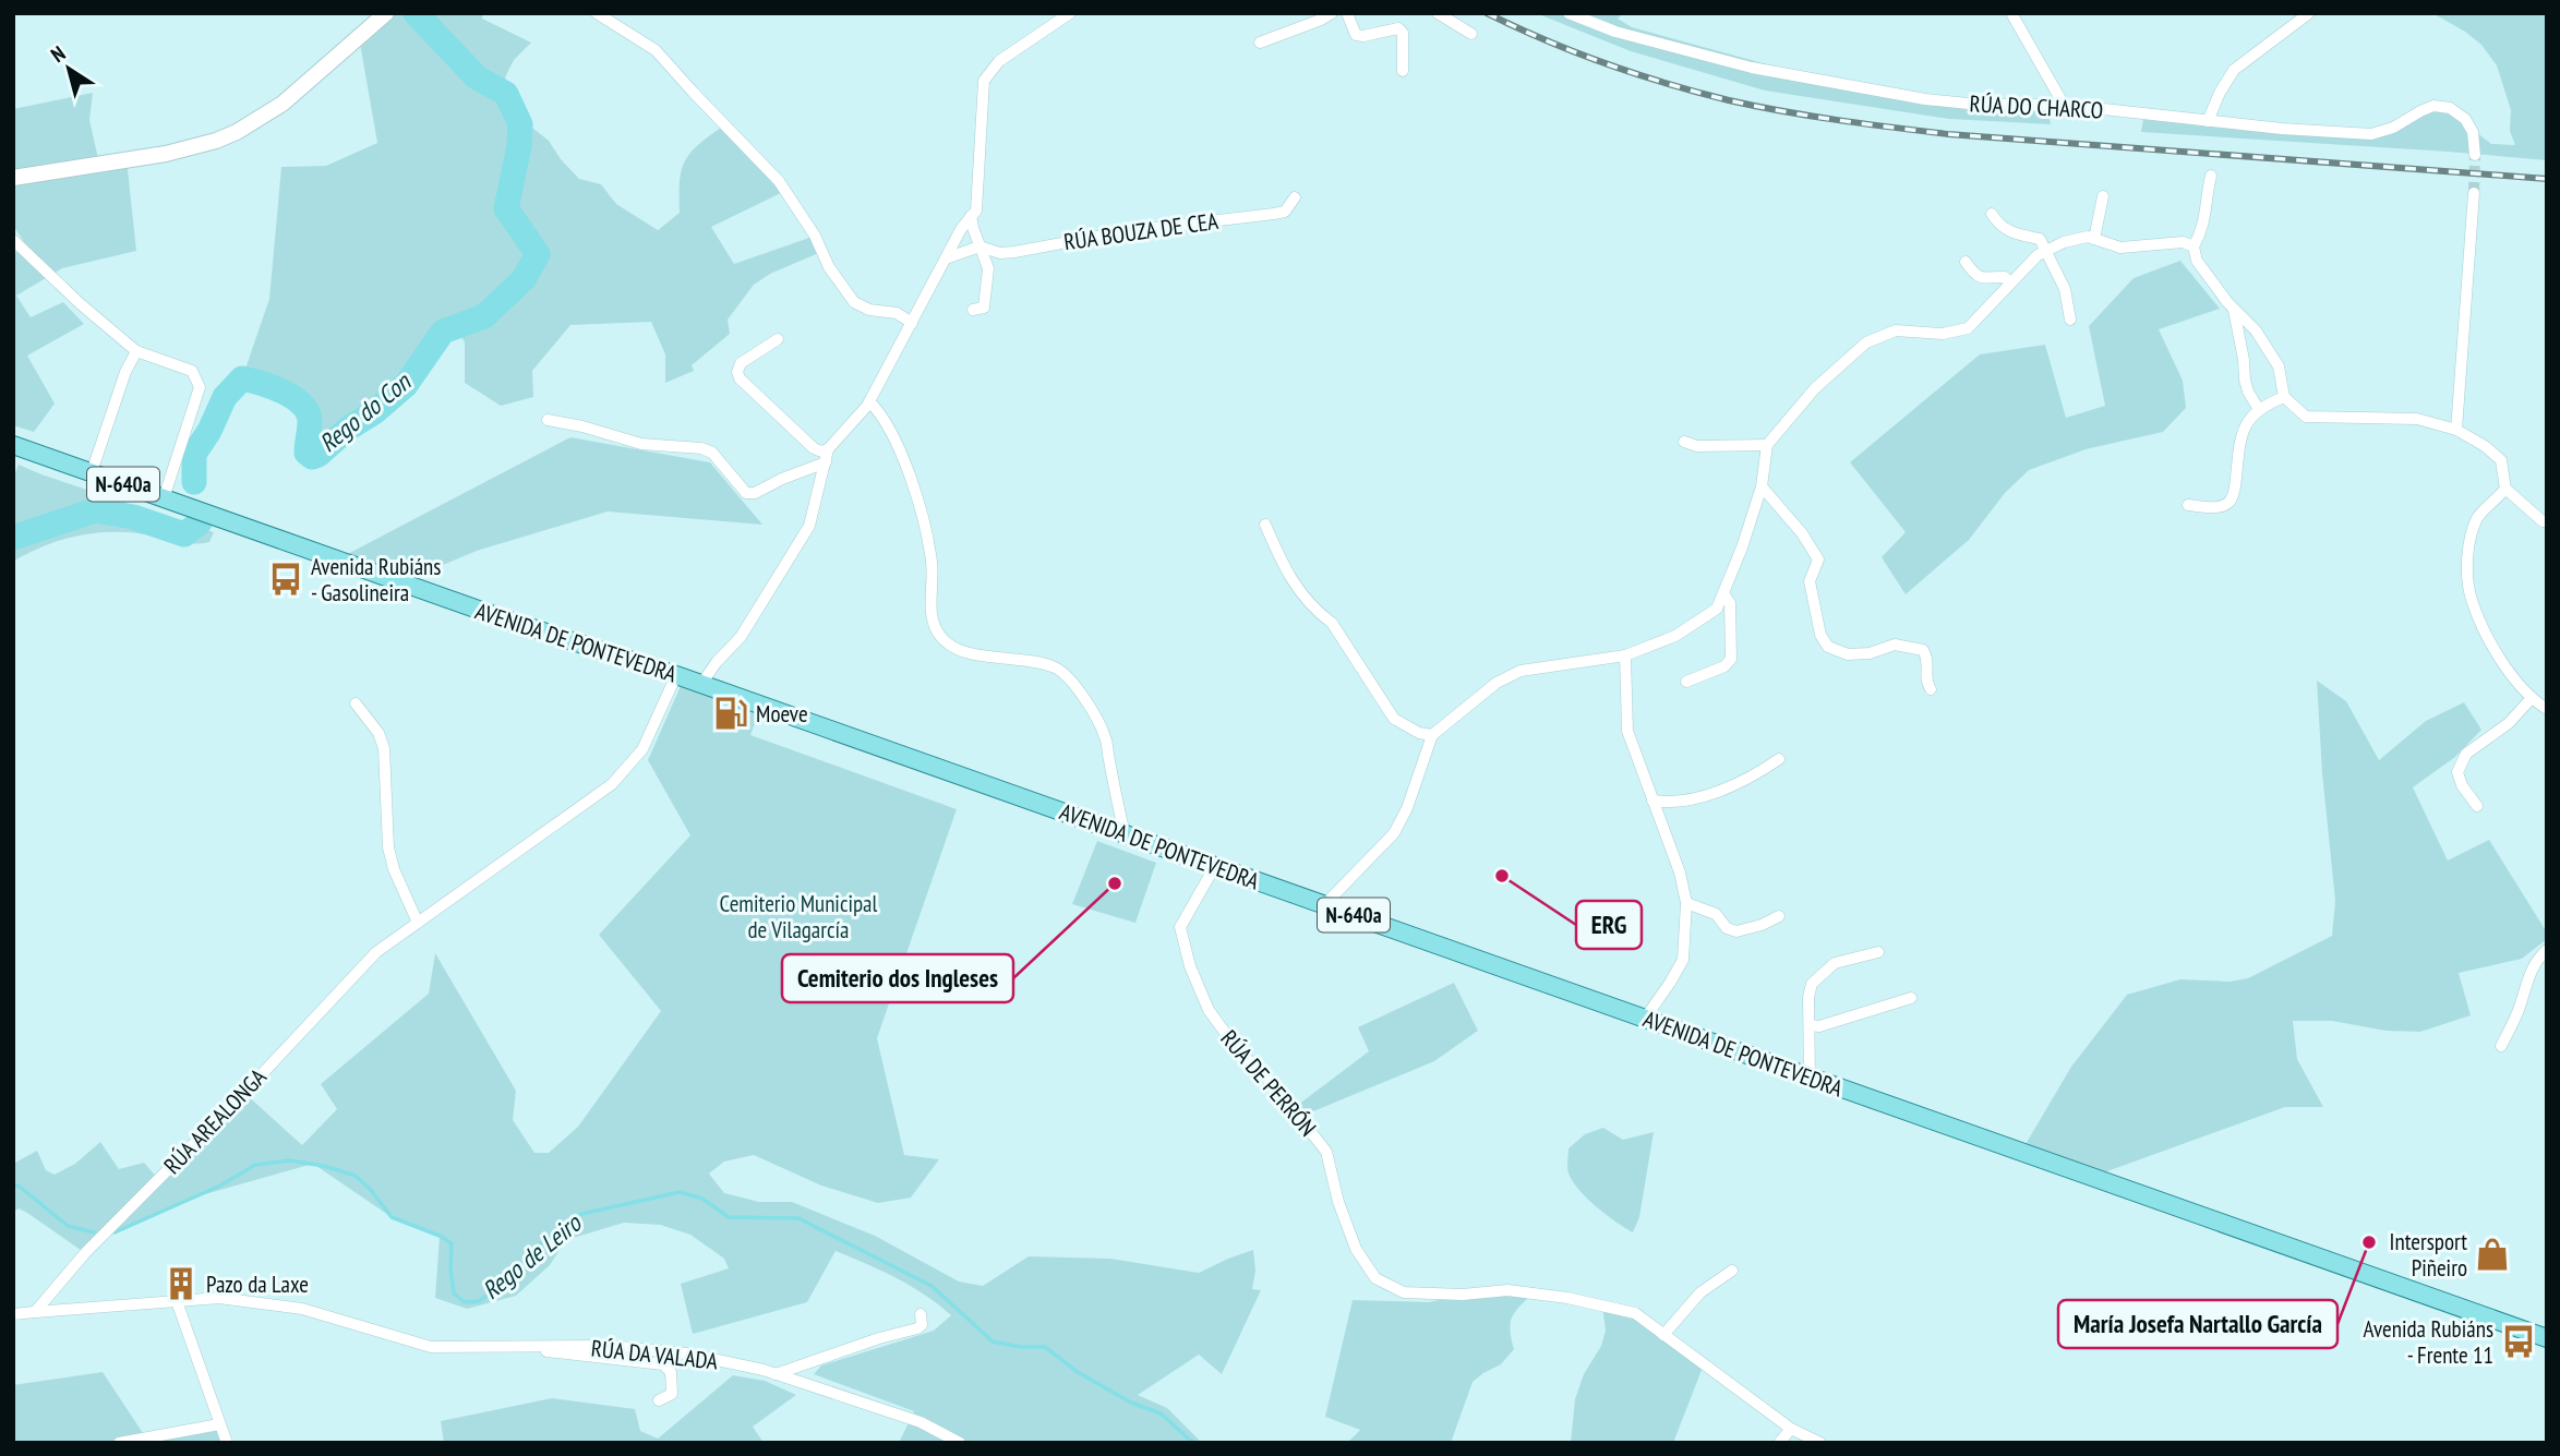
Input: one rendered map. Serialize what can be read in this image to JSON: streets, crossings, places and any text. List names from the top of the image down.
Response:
{
  "streets": {
    "main road": ["N-640a", "AVENIDA DE PONTEVEDRA"],
    "street": [
      "RÚA DO CHARCO",
      "RÚA BOUZA DE CEA",
      "RÚA DE PERRÓN",
      "RÚA AREALONGA",
      "RÚA DA VALADA"
    ]
  },
  "crossings": [
    ["AVENIDA DE PONTEVEDRA", "RÚA DE PERRÓN"],
    ["AVENIDA DE PONTEVEDRA", "RÚA AREALONGA"],
    ["RÚA AREALONGA", "RÚA DA VALADA"]
  ],
  "water": ["Rego do Con", "Rego de Leiro"],
  "parks": ["Cemiterio Municipal de Vilagarcía"],
  "places": {
    "bus stop": ["Avenida Rubiáns - Gasolineira", "Avenida Rubiáns - Frente 11"],
    "fuel station": ["Moeve"],
    "other": ["ERG", "Cemiterio dos Ingleses", "María Josefa Nartallo García"],
    "shop": ["Intersport Piñeiro"],
    "building": ["Pazo da Laxe"]
  },
  "north": "top left"
}
